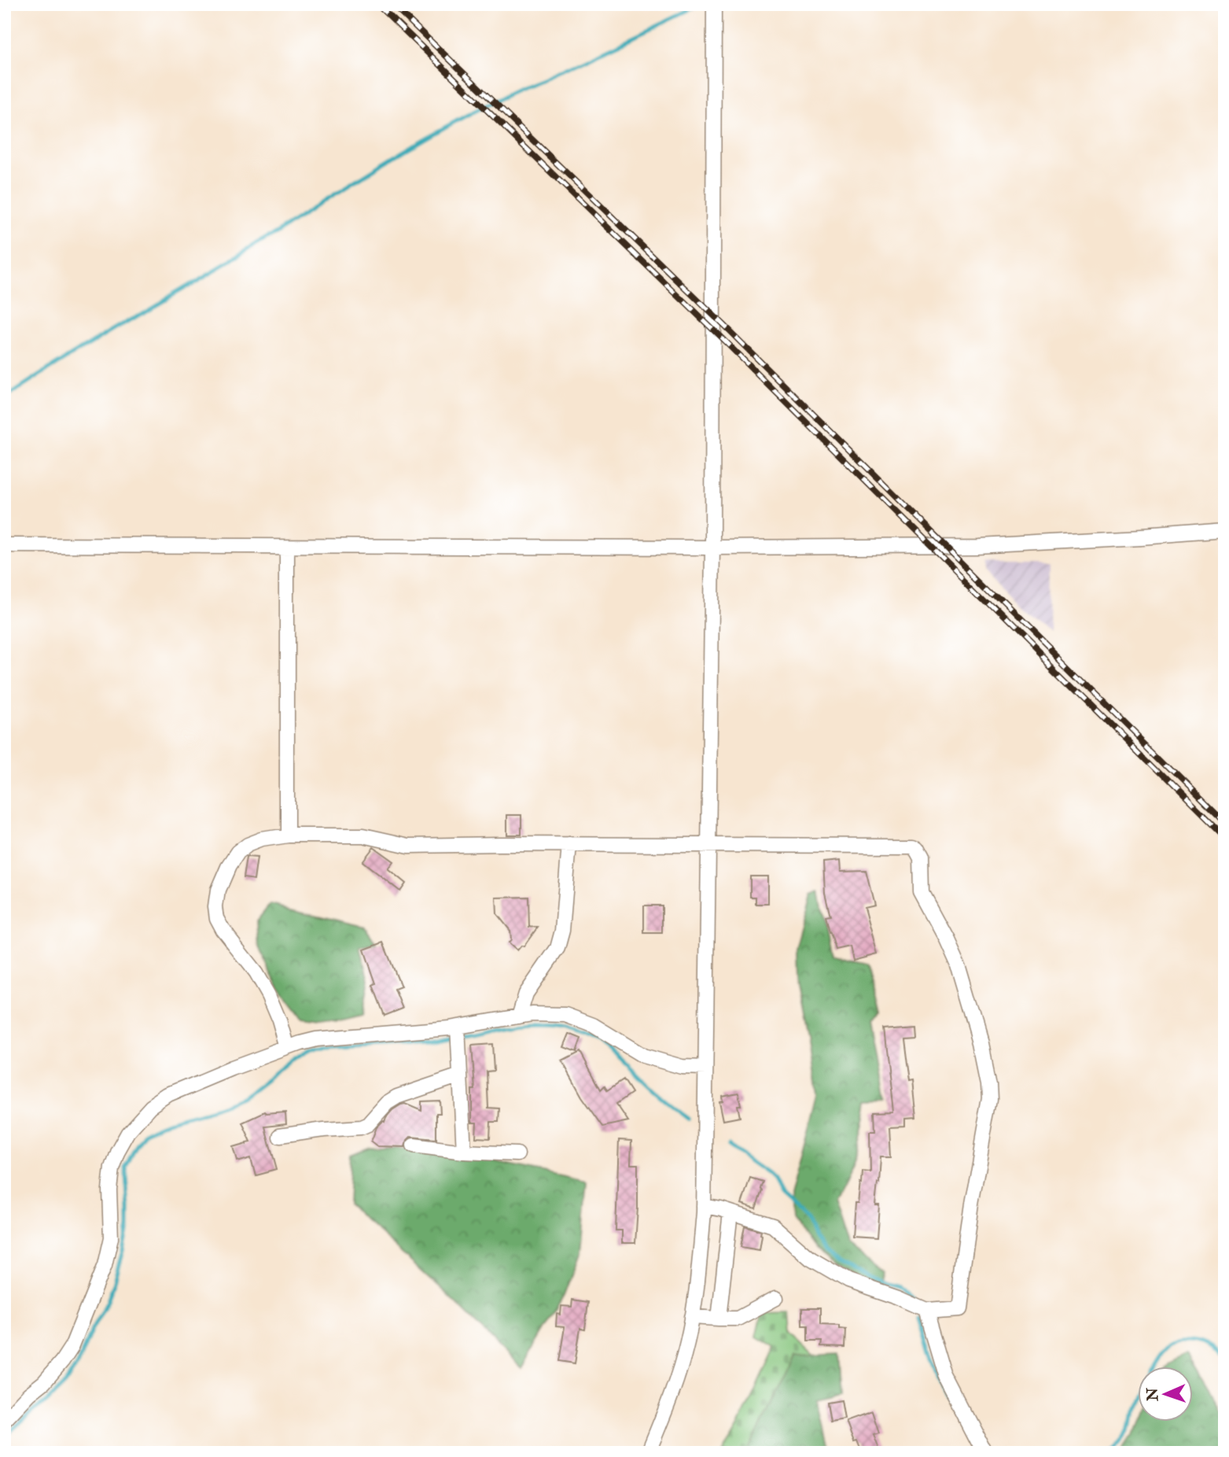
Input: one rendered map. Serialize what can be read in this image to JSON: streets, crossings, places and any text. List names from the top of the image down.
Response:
{
  "north": "left"
}
